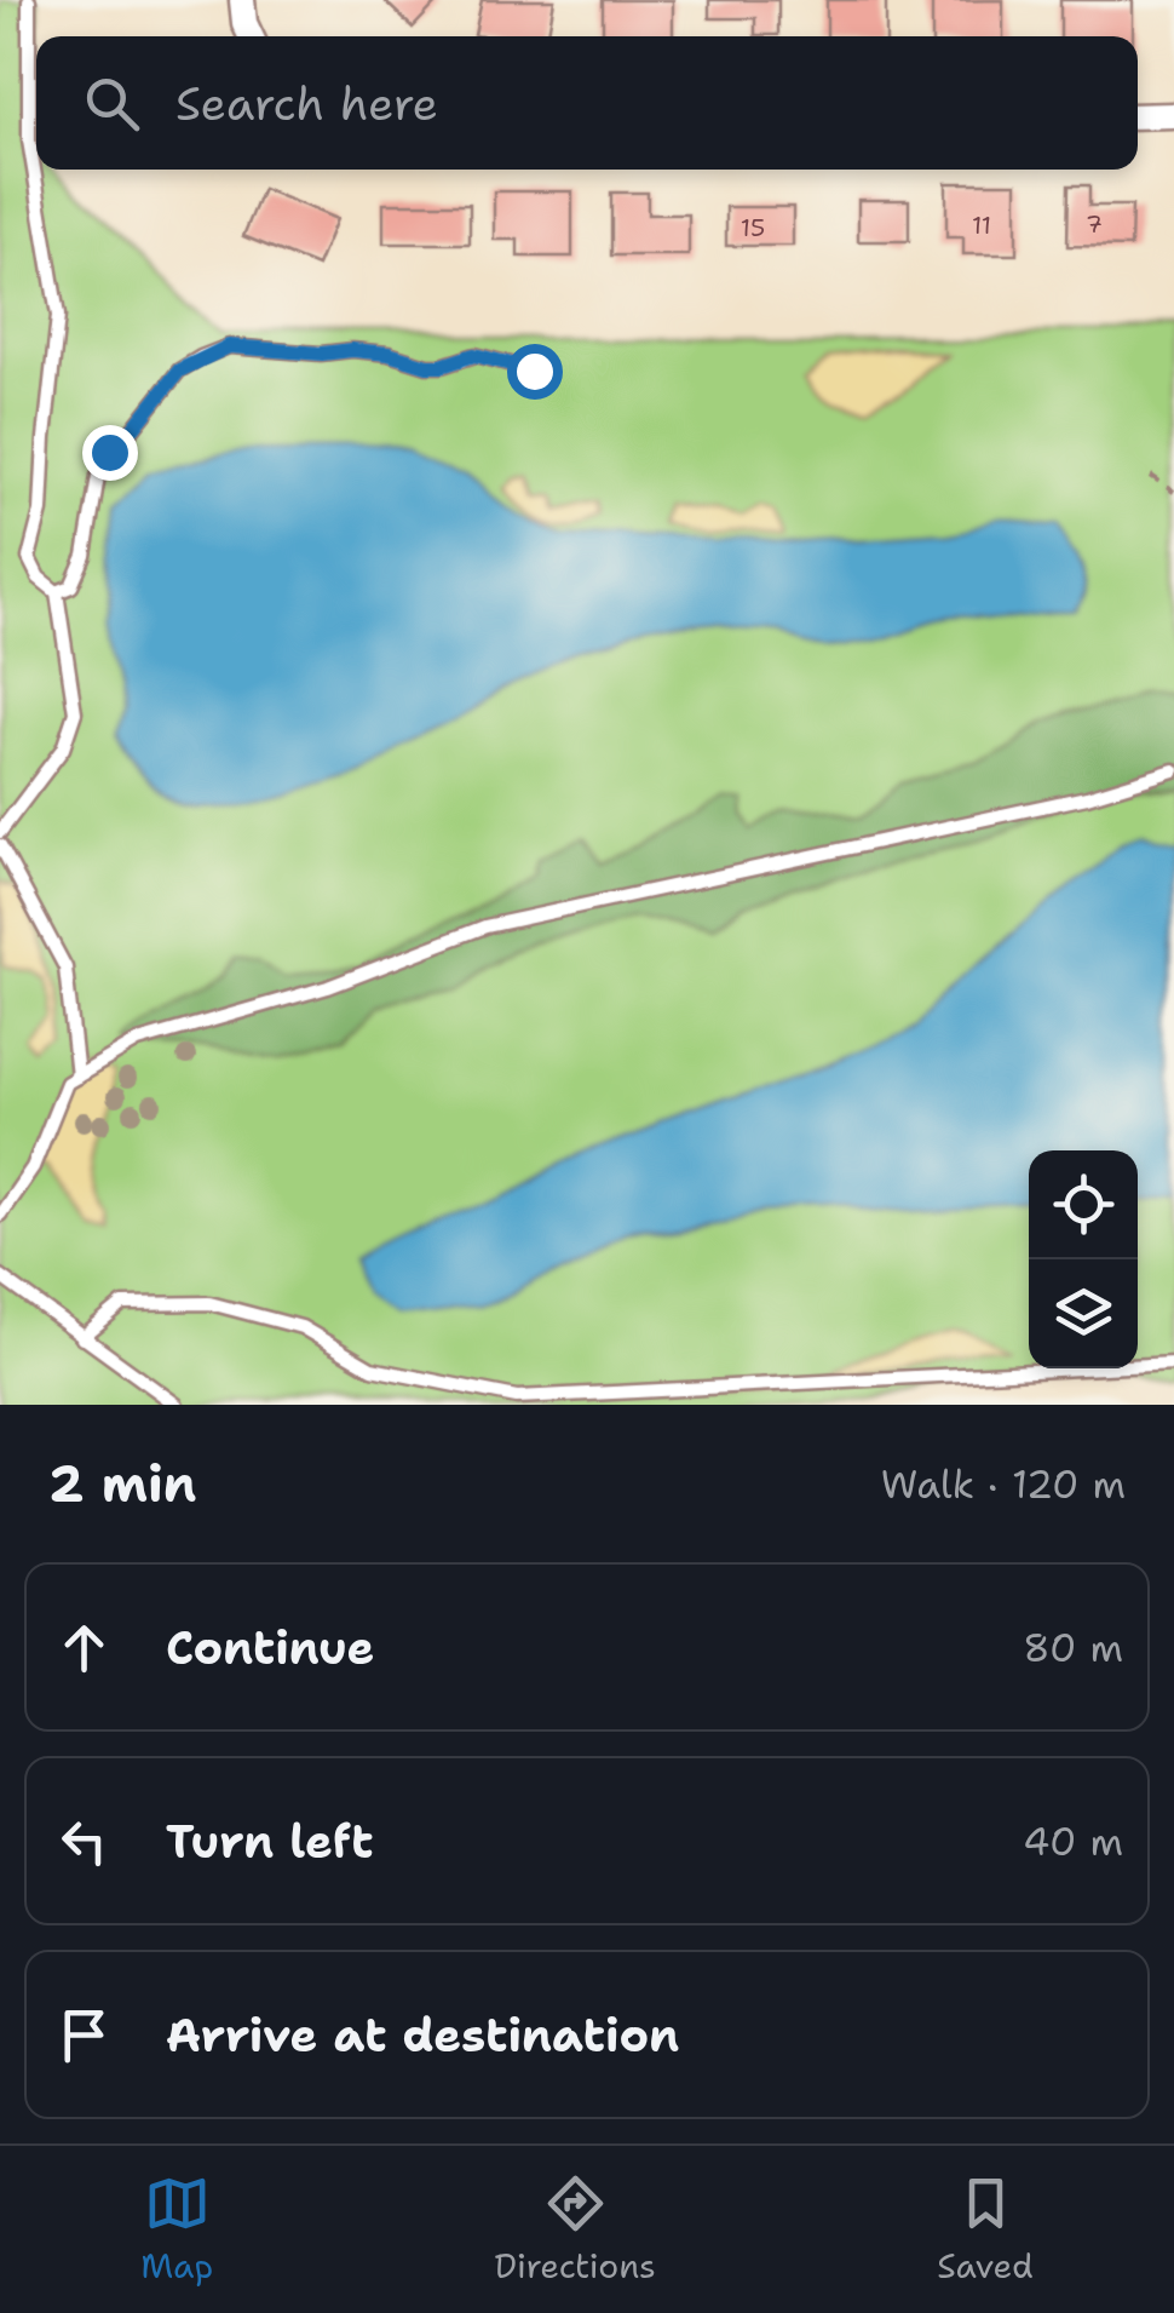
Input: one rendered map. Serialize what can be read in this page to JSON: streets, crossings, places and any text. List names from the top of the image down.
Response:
{
  "house_numbers": ["7", "11", "15"],
  "page": {
    "search": "Search here",
    "heading": ["2 min", "Walk · 120 m"],
    "list": [
      ["Continue", "80 m"],
      ["Turn left", "40 m"],
      "Arrive at destination"
    ],
    "nav": ["Map", "Directions", "Saved"]
  }
}
